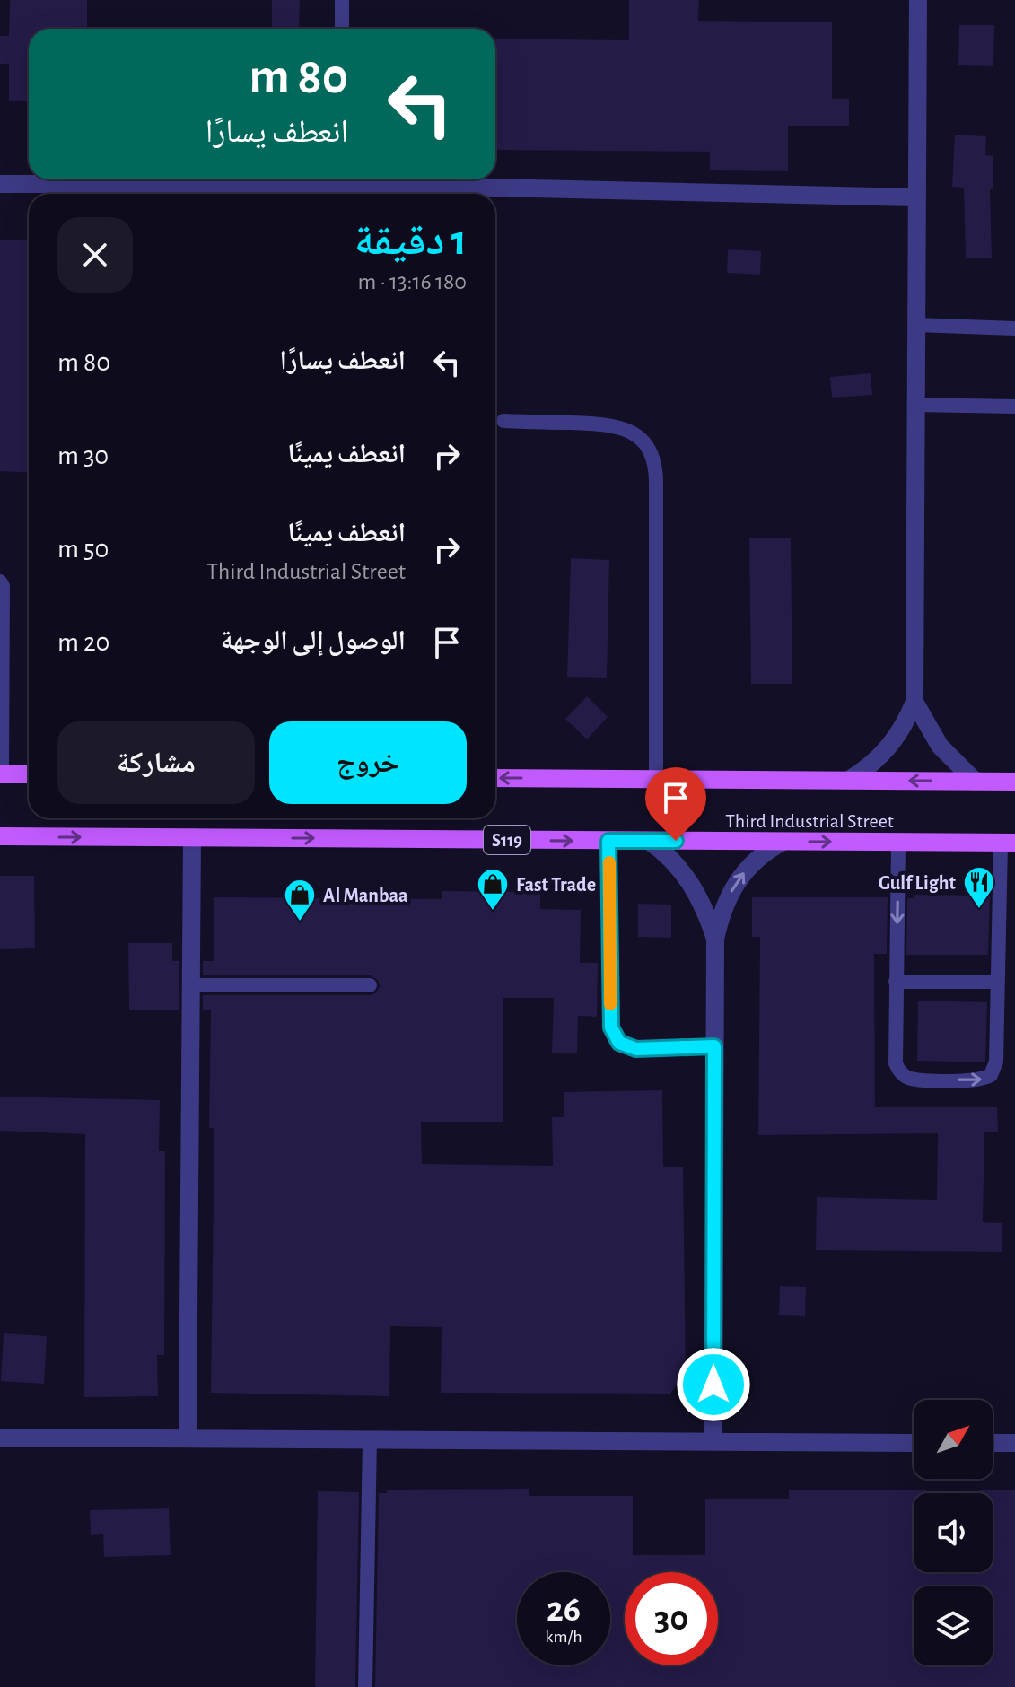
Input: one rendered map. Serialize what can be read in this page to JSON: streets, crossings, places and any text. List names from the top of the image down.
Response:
{
  "streets": {
    "main road": ["Third Industrial Street", "S119"]
  },
  "places": {
    "restaurant": ["Gulf Light"],
    "shop": ["Fast Trade", "Al Manbaa"]
  },
  "north": "top right",
  "page": {
    "turn": ["80 m", "انعطف يسارًا"],
    "heading": ["1 دقيقة", "180 m · 13:16"],
    "list": [
      {
        "name": "انعطف يسارًا",
        "value": "80 m"
      },
      {
        "name": "انعطف يمينًا",
        "value": "30 m"
      },
      {
        "name": "انعطف يمينًا",
        "note": "Third Industrial Street",
        "value": "50 m"
      },
      {
        "name": "الوصول إلى الوجهة",
        "value": "20 m"
      }
    ],
    "buttons": ["خروج", "مشاركة"],
    "speed": "26 km/h",
    "limit": "30"
  }
}
